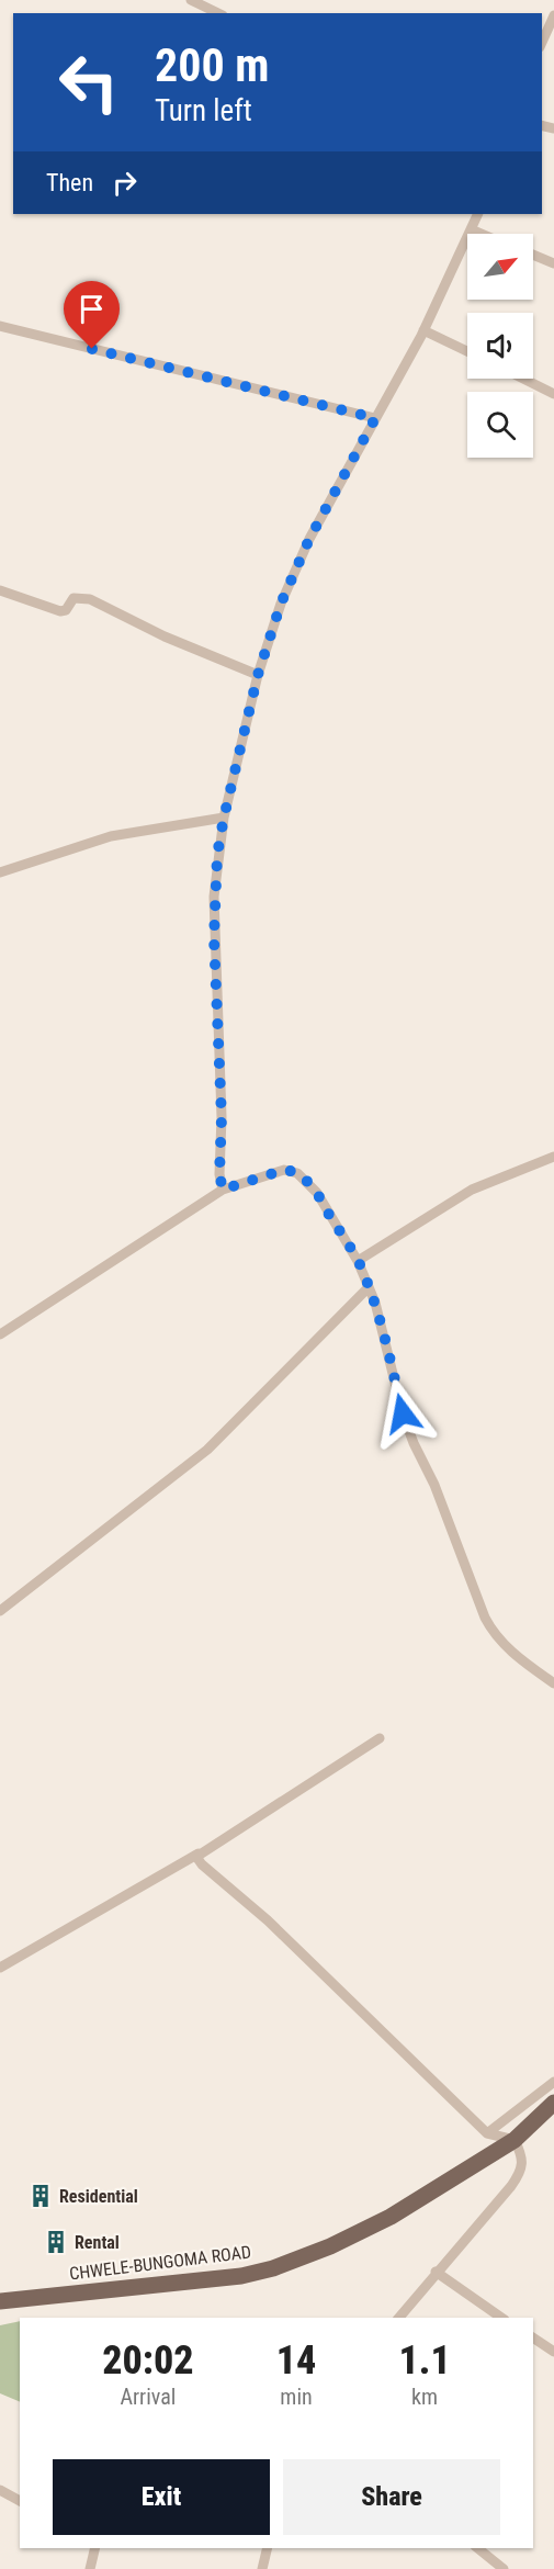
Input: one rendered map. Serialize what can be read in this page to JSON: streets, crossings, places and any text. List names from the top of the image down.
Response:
{
  "streets": {
    "main road": ["CHWELE-BUNGOMA ROAD"]
  },
  "places": {
    "building": ["Residential", "Rental"]
  },
  "north": "top right",
  "page": {
    "turn": ["200 m", "Turn left"],
    "then": "Then",
    "eta": [
      "20:02",
      "Arrival",
      "14",
      "min",
      "1.1",
      "km"
    ],
    "buttons": ["Exit", "Share"]
  }
}
